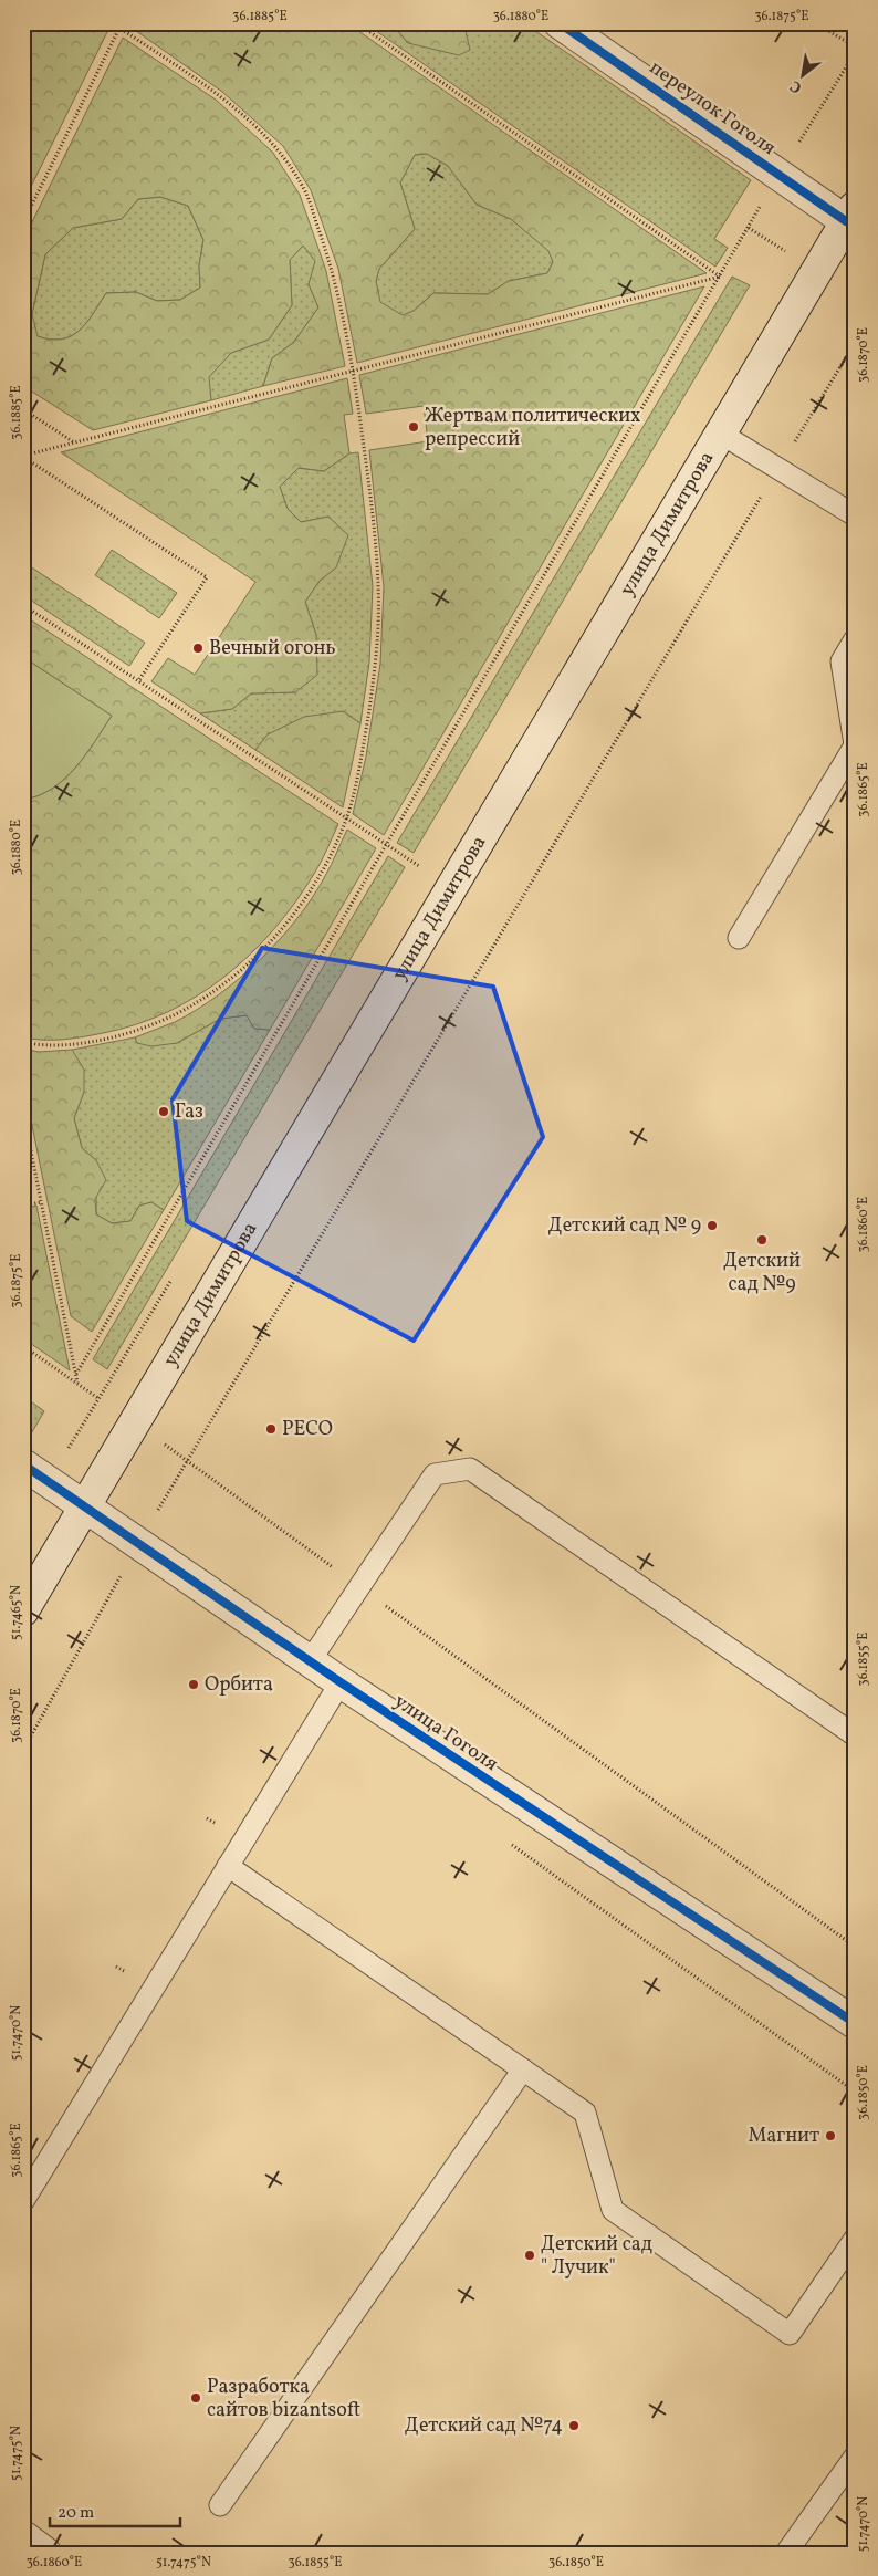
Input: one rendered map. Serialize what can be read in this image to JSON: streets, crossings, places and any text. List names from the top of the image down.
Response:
{
  "streets": {
    "main road": ["переулок Гоголя", "улица Димитрова", "улица Гоголя"]
  },
  "crossings": [
    ["переулок Гоголя", "улица Димитрова"],
    ["улица Димитрова", "улица Гоголя"]
  ],
  "places": [
    "Жертвам политических репрессий",
    "Вечный огонь",
    "Газ",
    "Детский сад № 9",
    "Детский сад №9",
    "РЕСО",
    "Орбита",
    "Магнит",
    "Детский сад \" Лучик\"",
    "Разработка сайтов bizantsoft",
    "Детский сад №74"
  ],
  "scale_bar": "20 m",
  "north": "bottom left",
  "coordinates": [
    "36.1885°E",
    "36.1880°E",
    "36.1875°E",
    "36.1870°E",
    "36.1865°E",
    "36.1860°E",
    "51.7465°N",
    "36.1855°E",
    "51.7470°N",
    "36.1850°E",
    "51.7475°N"
  ]
}
